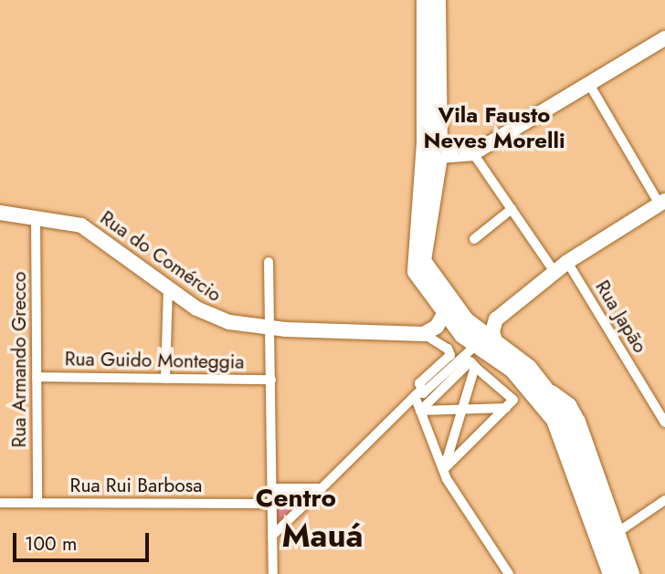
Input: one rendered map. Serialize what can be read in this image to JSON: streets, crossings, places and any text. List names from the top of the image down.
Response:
{
  "streets": {
    "main road": ["Rua do Comércio"],
    "street": [
      "Rua Japão",
      "Rua Armando Grecco",
      "Rua Guido Monteggia",
      "Rua Rui Barbosa"
    ]
  },
  "crossings": [
    ["Rua do Comércio", "Rua Armando Grecco"],
    ["Rua Armando Grecco", "Rua Guido Monteggia"],
    ["Rua Armando Grecco", "Rua Rui Barbosa"]
  ],
  "districts": ["Vila Fausto Neves Morelli", "Centro", "Mauá"],
  "scale_bar": "100 m"
}
